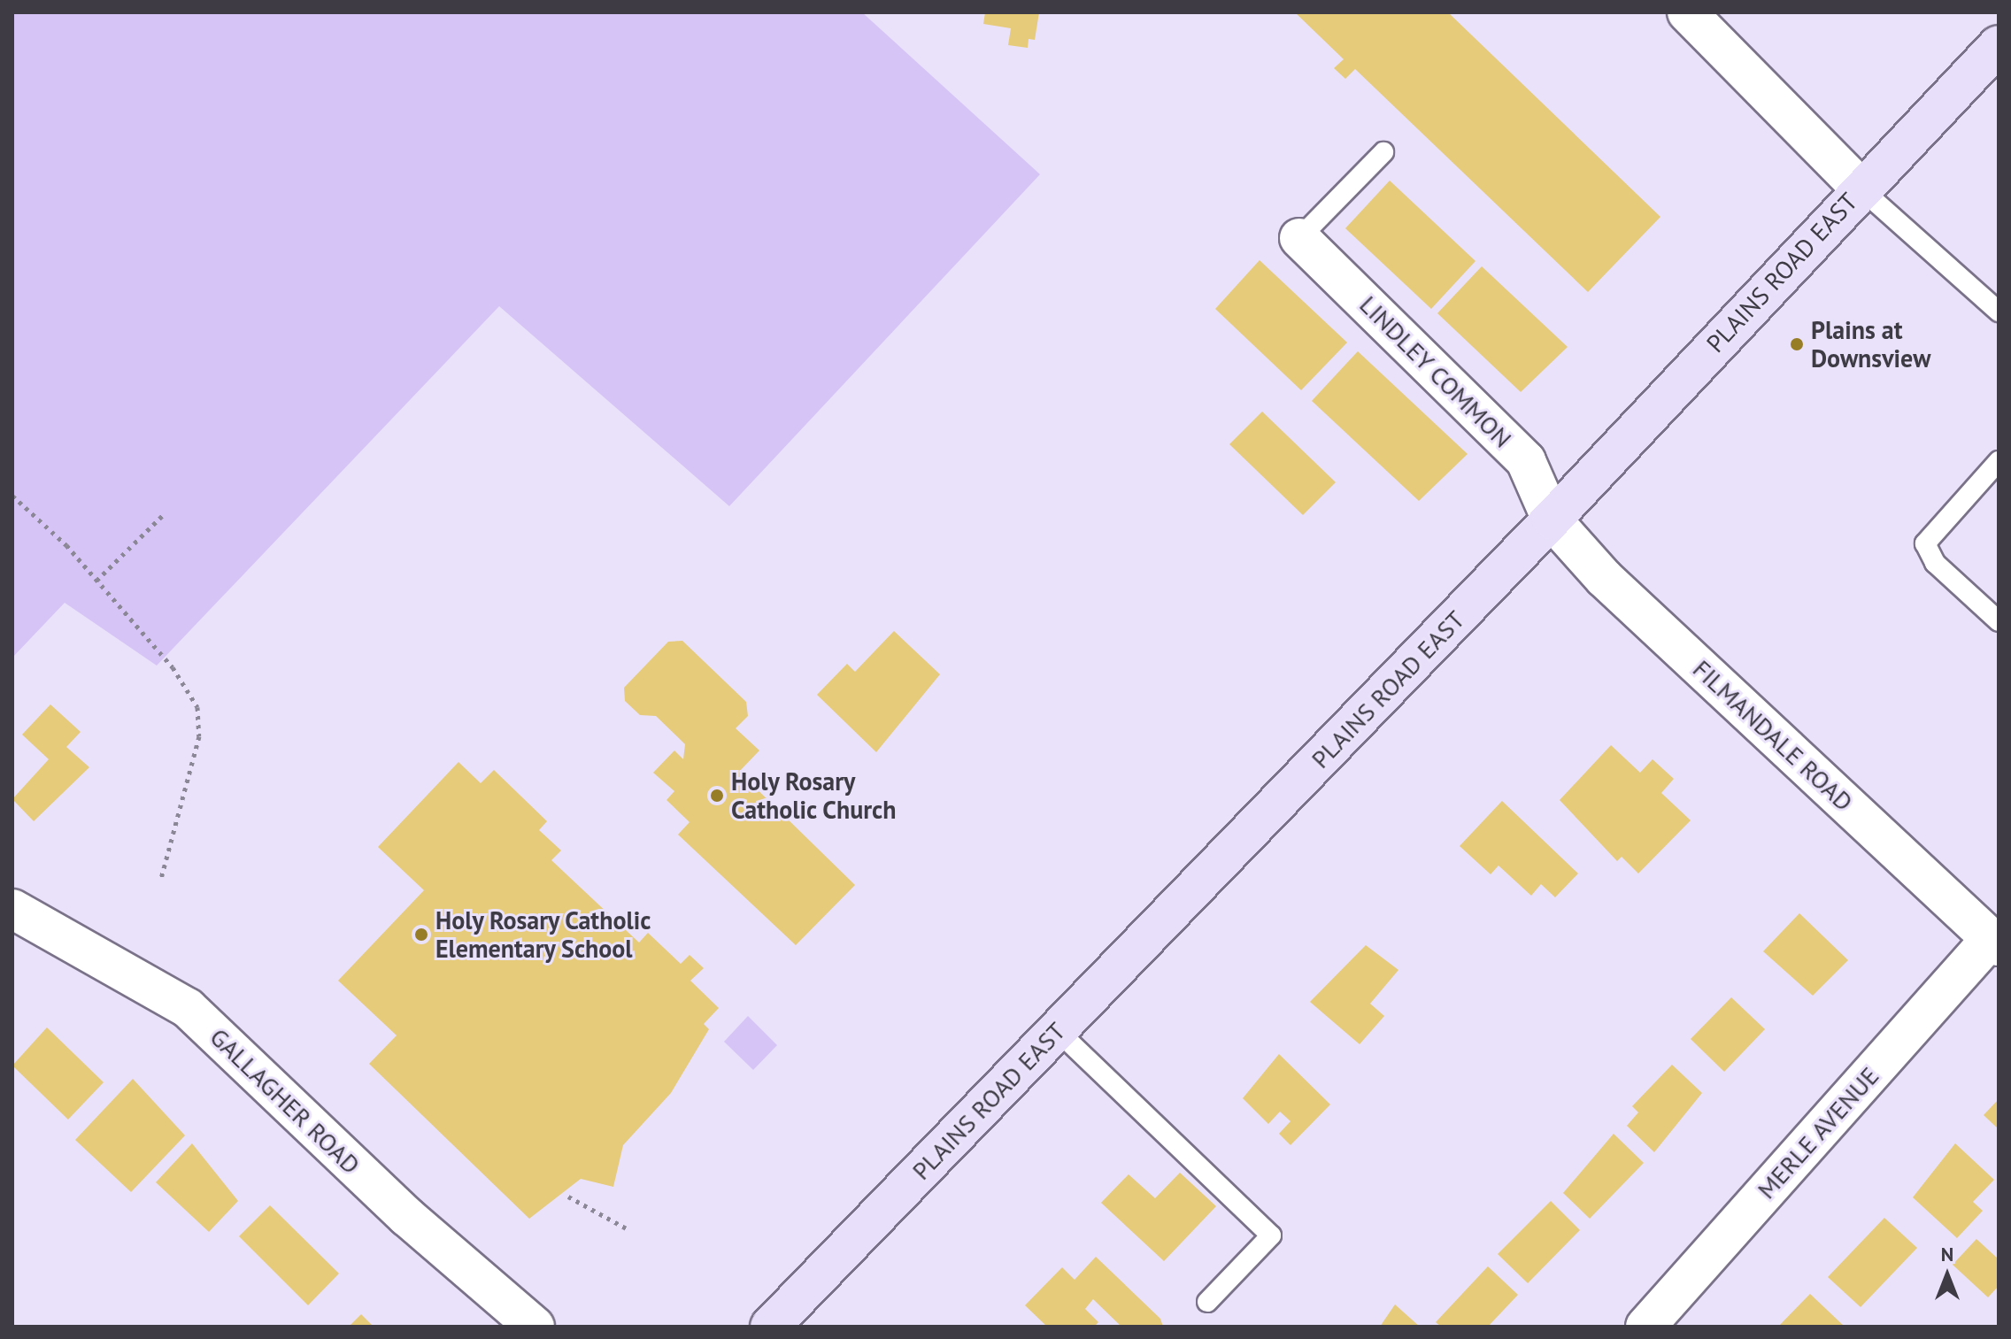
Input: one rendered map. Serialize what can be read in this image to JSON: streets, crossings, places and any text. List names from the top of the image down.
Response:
{
  "streets": {
    "main road": ["PLAINS ROAD EAST"],
    "street": [
      "LINDLEY COMMON",
      "FILMANDALE ROAD",
      "GALLAGHER ROAD",
      "MERLE AVENUE"
    ]
  },
  "crossings": [
    ["PLAINS ROAD EAST", "LINDLEY COMMON"],
    ["PLAINS ROAD EAST", "FILMANDALE ROAD"],
    ["LINDLEY COMMON", "FILMANDALE ROAD"],
    ["FILMANDALE ROAD", "MERLE AVENUE"]
  ],
  "places": ["Plains at Downsview", "Holy Rosary Catholic Church", "Holy Rosary Catholic Elementary School"],
  "north": "top"
}
